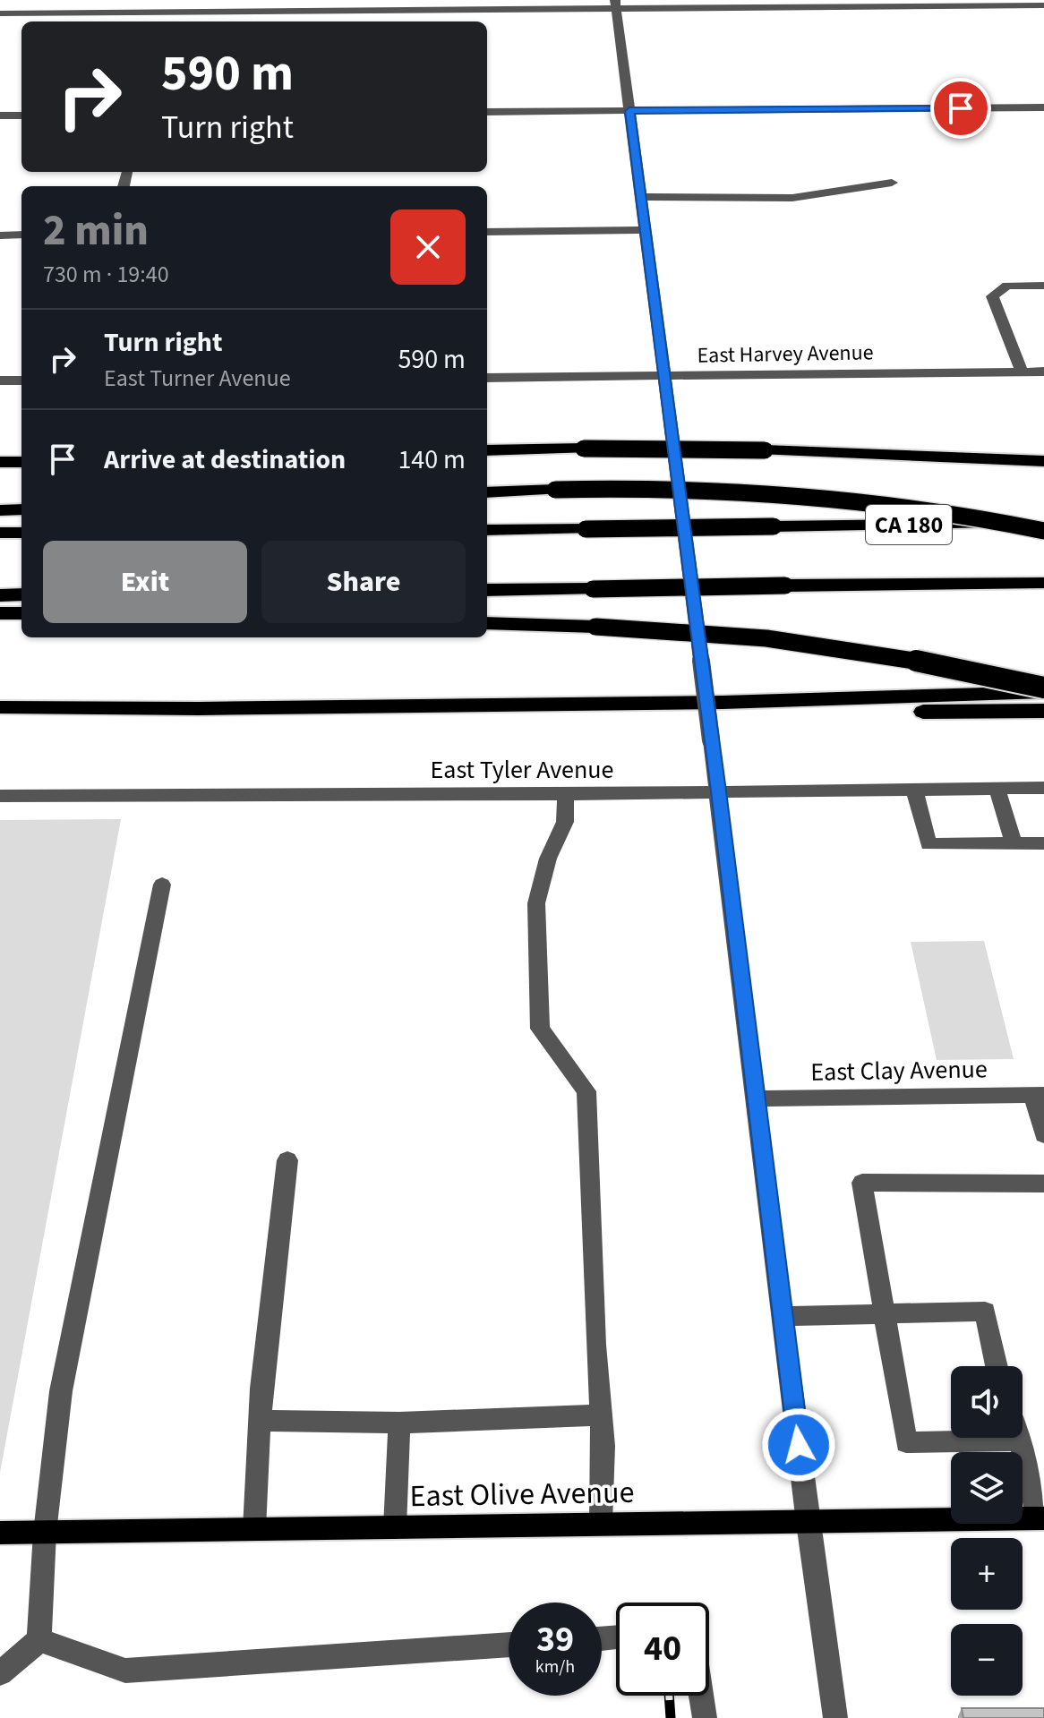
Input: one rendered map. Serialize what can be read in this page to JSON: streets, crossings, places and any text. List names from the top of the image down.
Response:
{
  "streets": {
    "highway": ["CA 180"],
    "main road": ["East Olive Avenue"],
    "street": ["East Harvey Avenue", "East Tyler Avenue", "East Clay Avenue"]
  },
  "page": {
    "turn": ["590 m", "Turn right"],
    "heading": ["2 min", "730 m · 19:40"],
    "list": [
      {
        "name": "Turn right",
        "note": "East Turner Avenue",
        "value": "590 m"
      },
      {
        "name": "Arrive at destination",
        "value": "140 m"
      }
    ],
    "buttons": ["Exit", "Share"],
    "map_buttons": ["+", "−"],
    "speed": "39 km/h",
    "limit": "40"
  }
}
